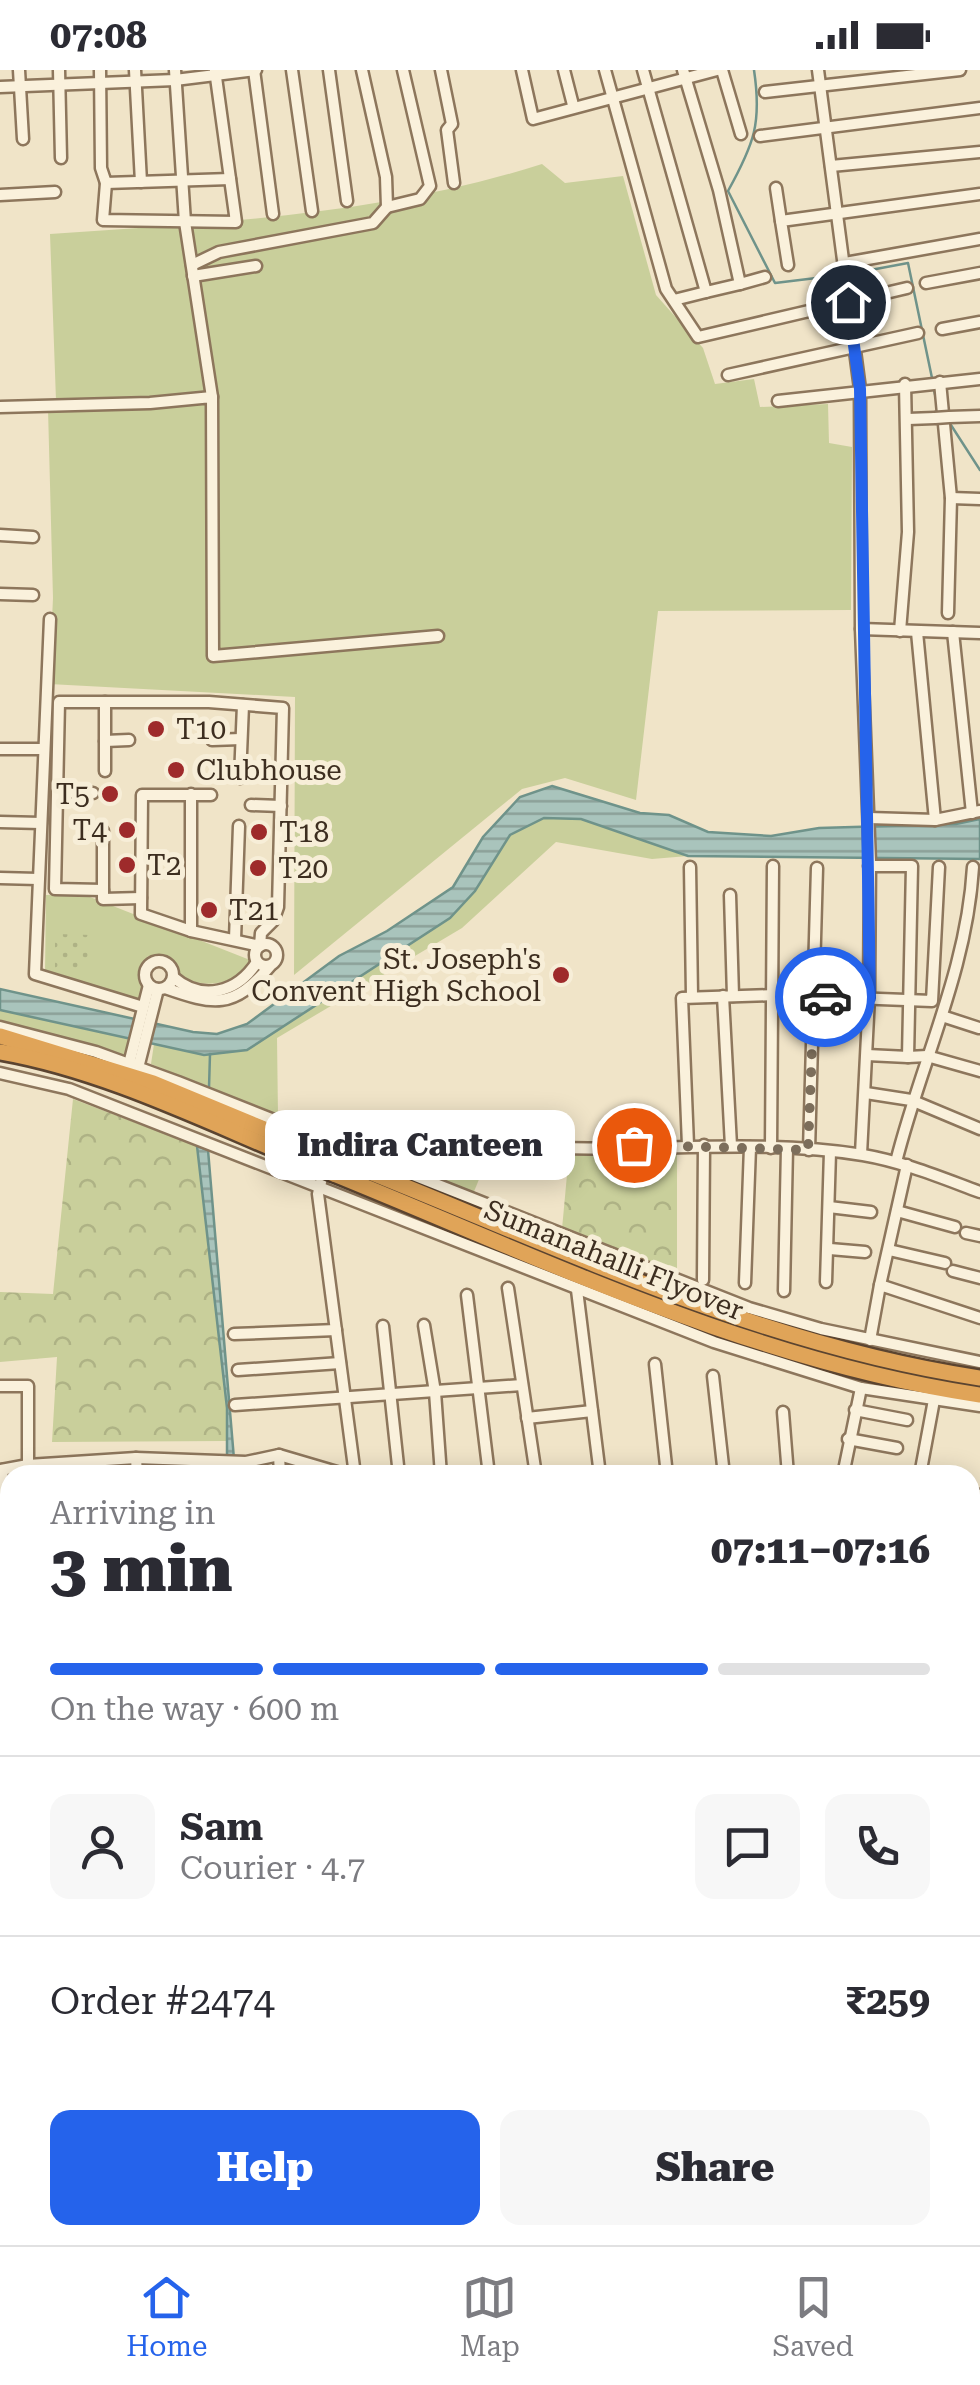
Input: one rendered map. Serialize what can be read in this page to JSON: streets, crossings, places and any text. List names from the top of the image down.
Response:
{
  "streets": {
    "highway": ["Sumanahalli Flyover"]
  },
  "places": [
    "T10",
    "Clubhouse",
    "T5",
    "T4",
    "T18",
    "T2",
    "T20",
    "T21",
    "St. Joseph's Convent High School",
    "Indira Canteen"
  ],
  "page": {
    "status": "07:08",
    "bubble": "Indira Canteen",
    "heading": ["3 min", "Arriving in", "07:11–07:16"],
    "panel": [
      "Sam",
      "Courier · 4.7",
      "Order #2474",
      "₹259"
    ],
    "bar": "On the way · 600 m",
    "buttons": ["Help", "Share"],
    "tabs": ["Home", "Map", "Saved"]
  }
}
